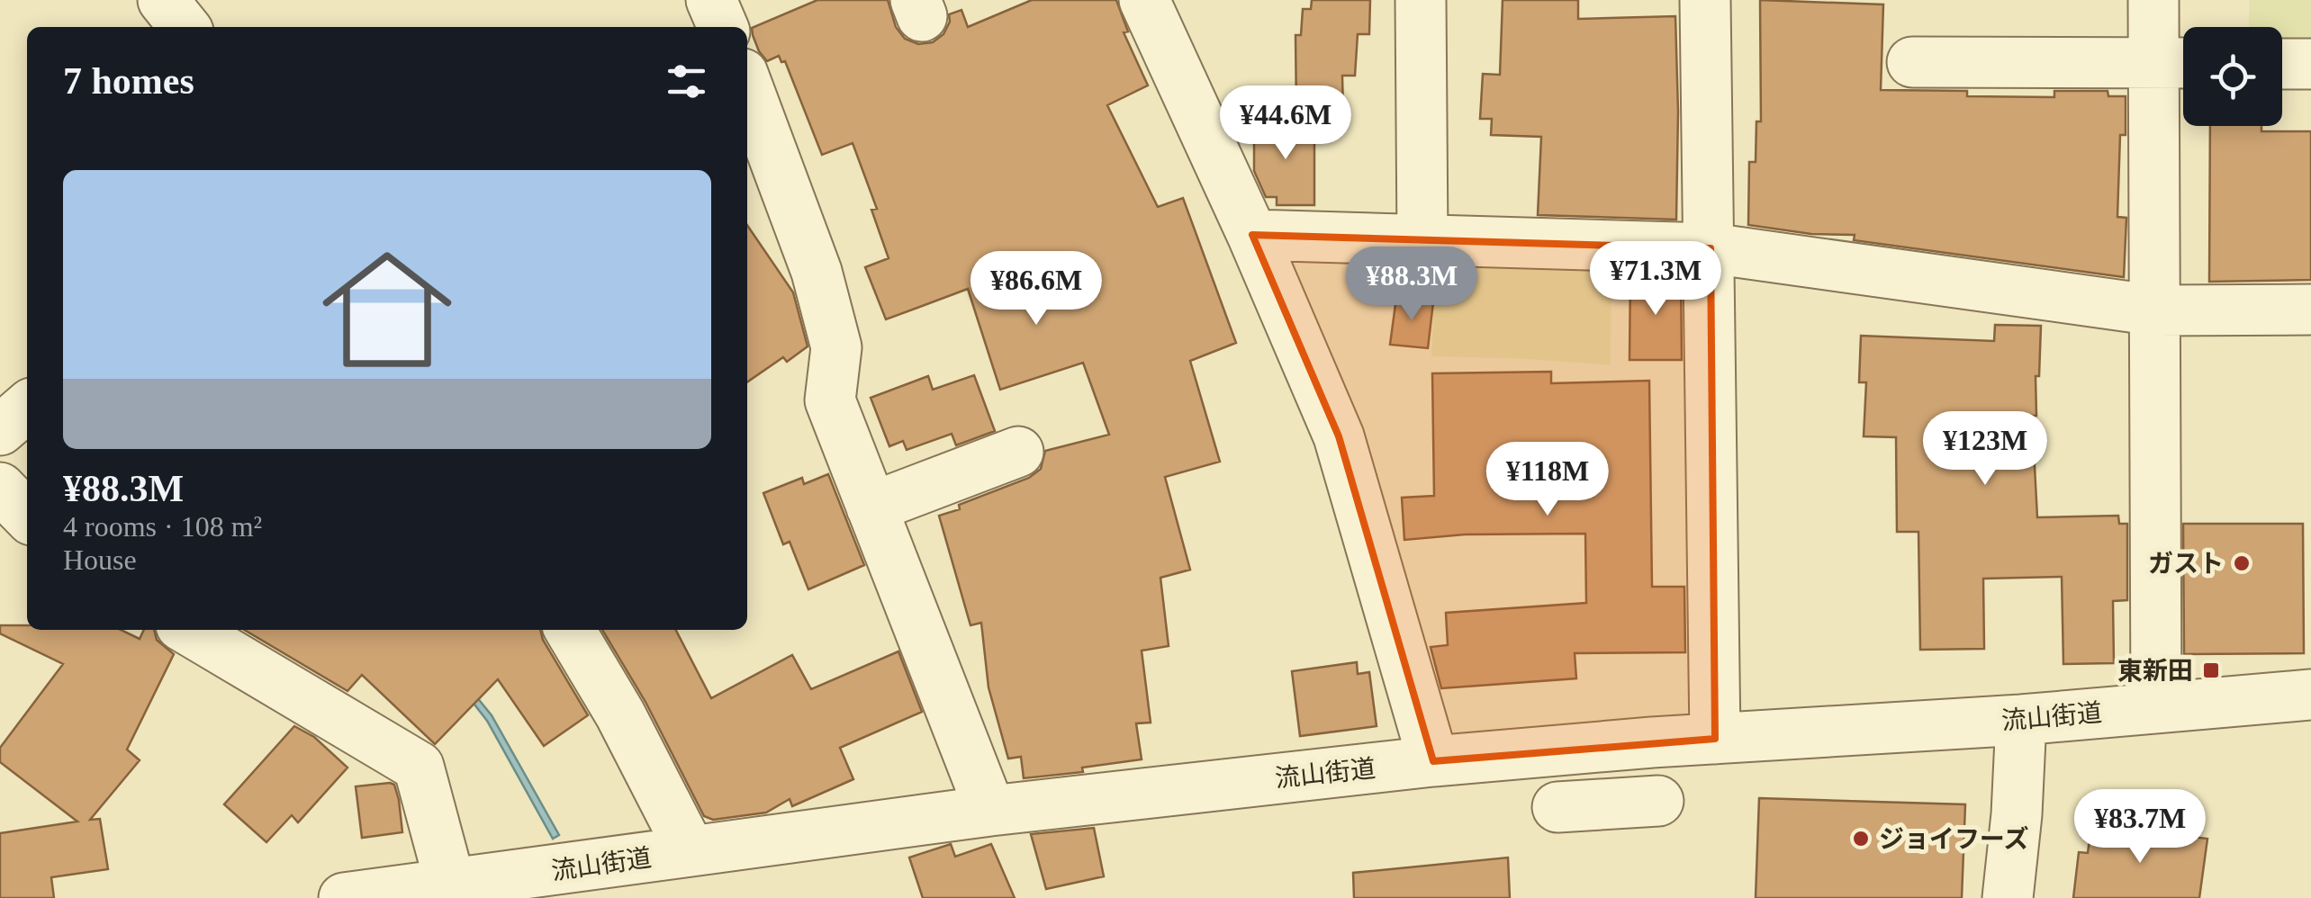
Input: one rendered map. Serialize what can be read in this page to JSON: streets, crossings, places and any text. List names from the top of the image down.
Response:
{
  "streets": {
    "street": ["流山街道"]
  },
  "places": {
    "other": ["ガスト", "ジョイフーズ"],
    "transit": ["東新田"]
  },
  "page": {
    "heading": "7 homes",
    "price": [
      "¥44.6M",
      "¥71.3M",
      "¥88.3M",
      "¥86.6M",
      "¥123M",
      "¥118M",
      "¥83.7M"
    ],
    "list": [
      {
        "name": "¥88.3M",
        "note": "4 rooms · 108 m² · House"
      }
    ]
  }
}
